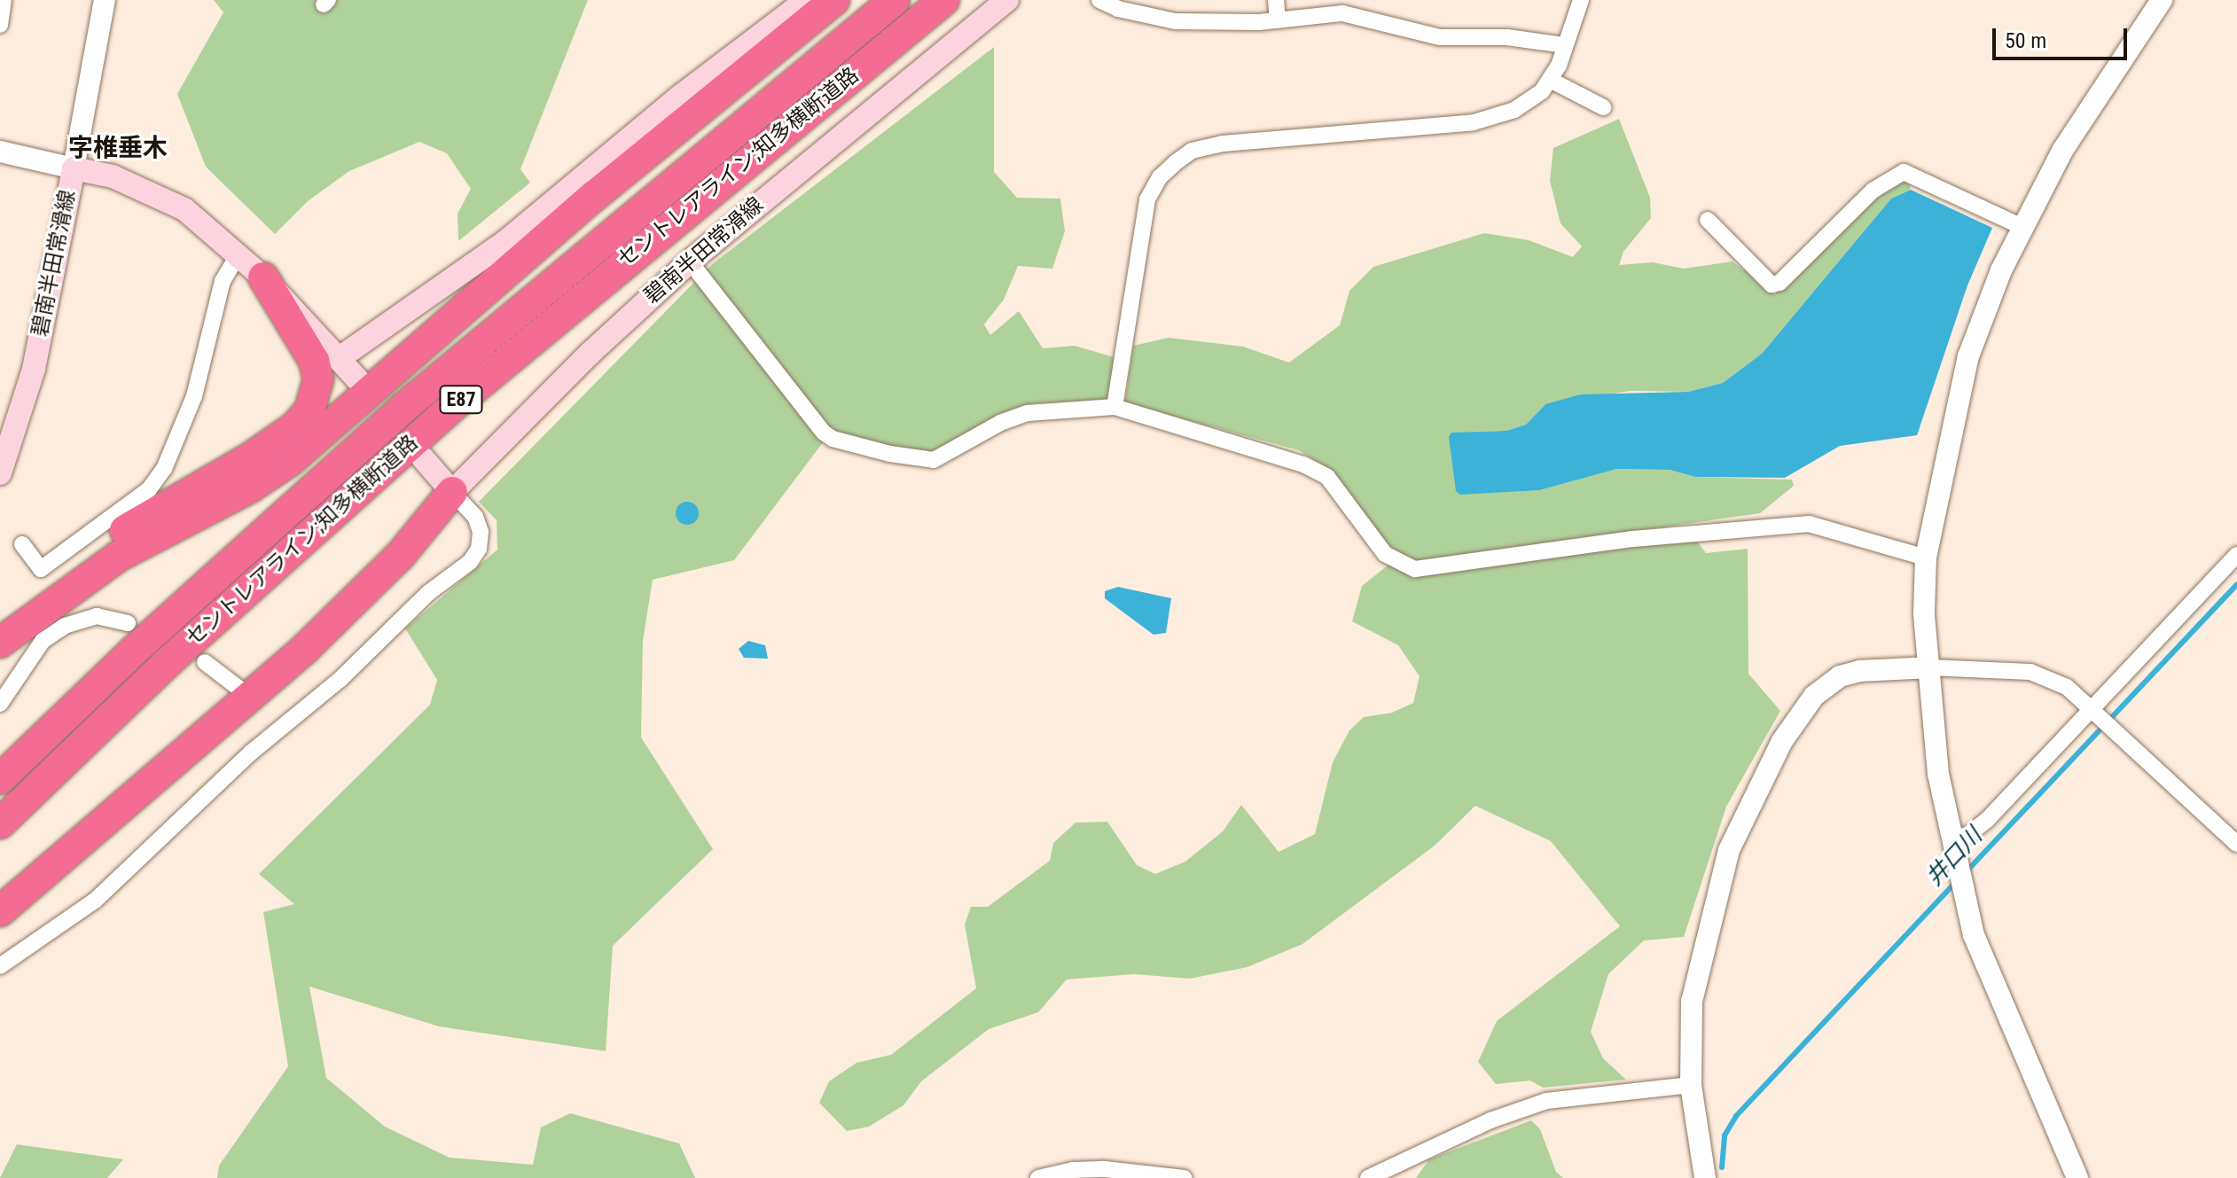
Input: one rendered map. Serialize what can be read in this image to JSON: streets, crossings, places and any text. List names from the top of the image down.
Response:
{
  "streets": {
    "highway": ["セントレアライン;知多横断道路", "E87"],
    "main road": ["碧南半田常滑線"]
  },
  "districts": ["字椎垂木"],
  "water": ["井口川"],
  "scale_bar": "50 m"
}
